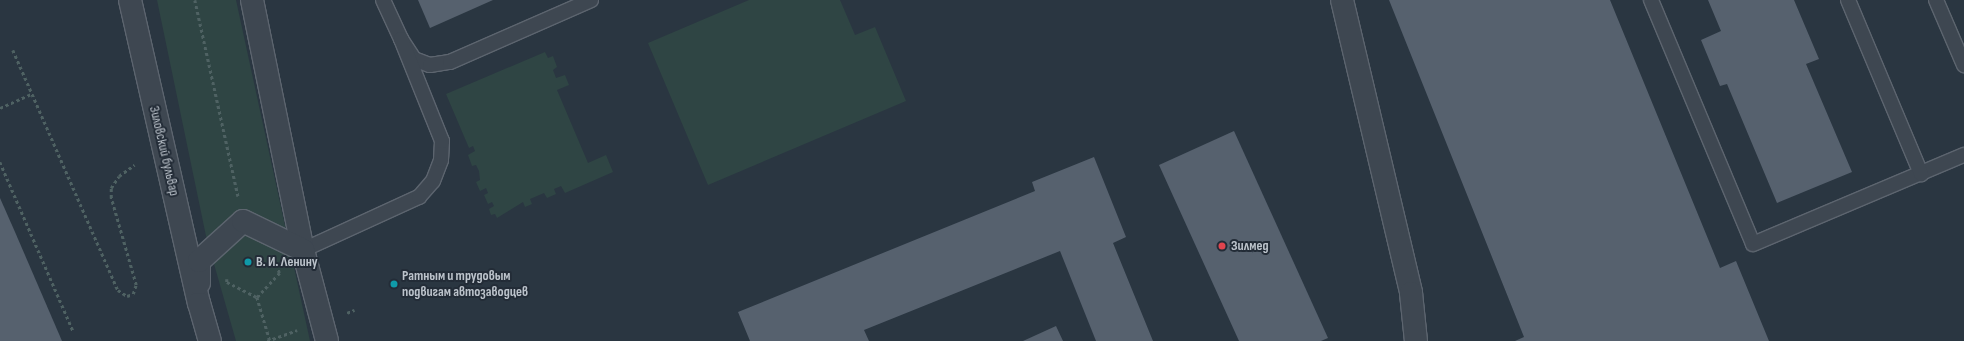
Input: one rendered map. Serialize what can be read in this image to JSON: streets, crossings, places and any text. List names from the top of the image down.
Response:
{
  "streets": {
    "street": ["Зиловский бульвар"]
  },
  "places": ["Зилмед", "В. И. Ленину", "Ратным и трудовым подвигам автозаводцев"]
}
